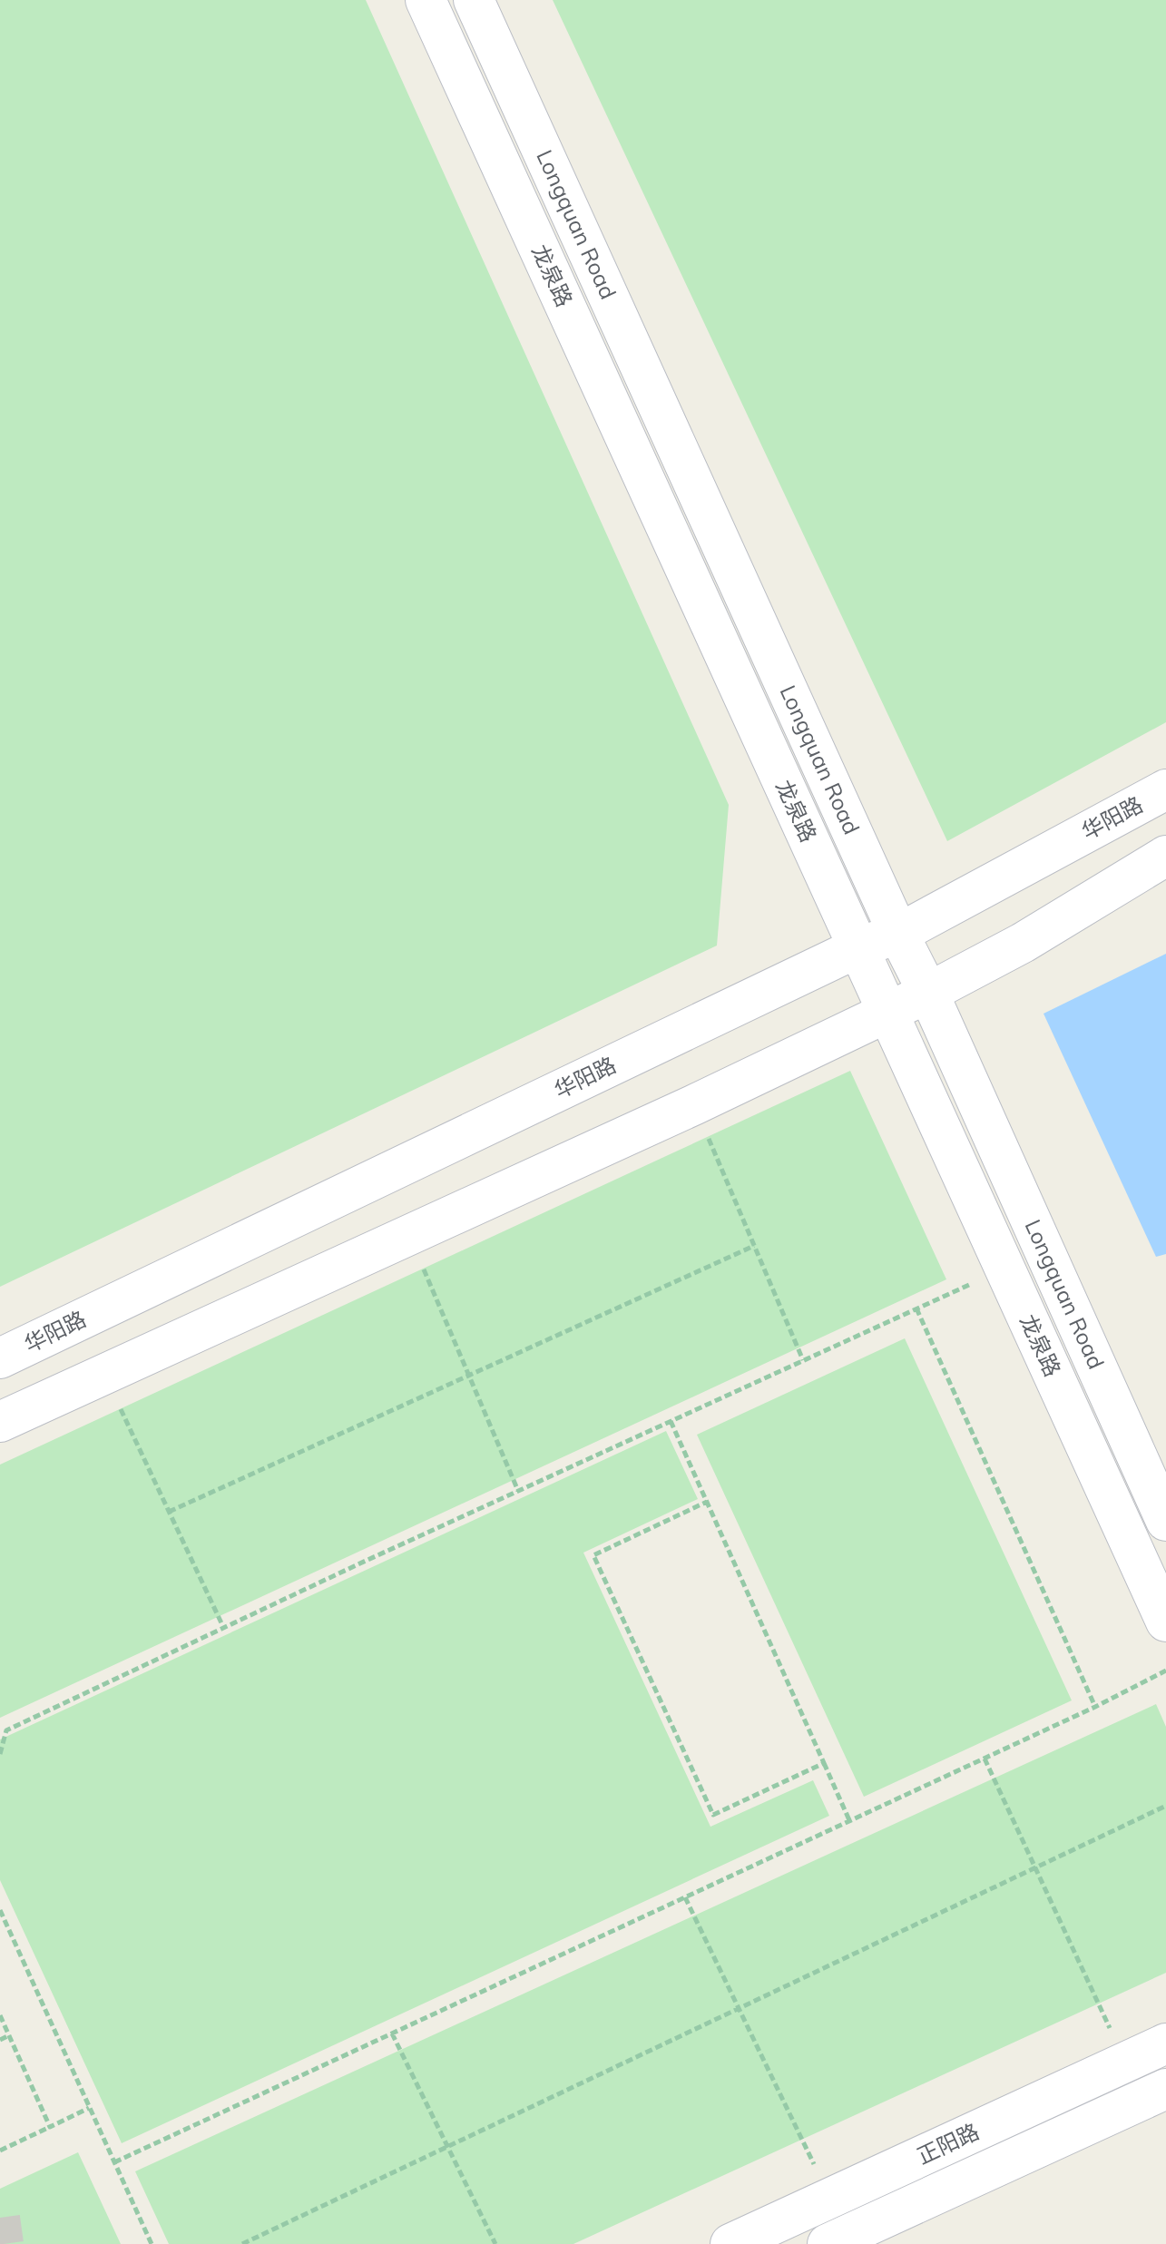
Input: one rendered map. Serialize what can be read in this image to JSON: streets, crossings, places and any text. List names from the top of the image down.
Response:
{
  "streets": {
    "street": [
      "Longquan Road",
      "龙泉路",
      "华阳路",
      "正阳路"
    ]
  },
  "crossings": [
    ["Longquan Road", "华阳路"],
    ["龙泉路", "华阳路"]
  ]
}
